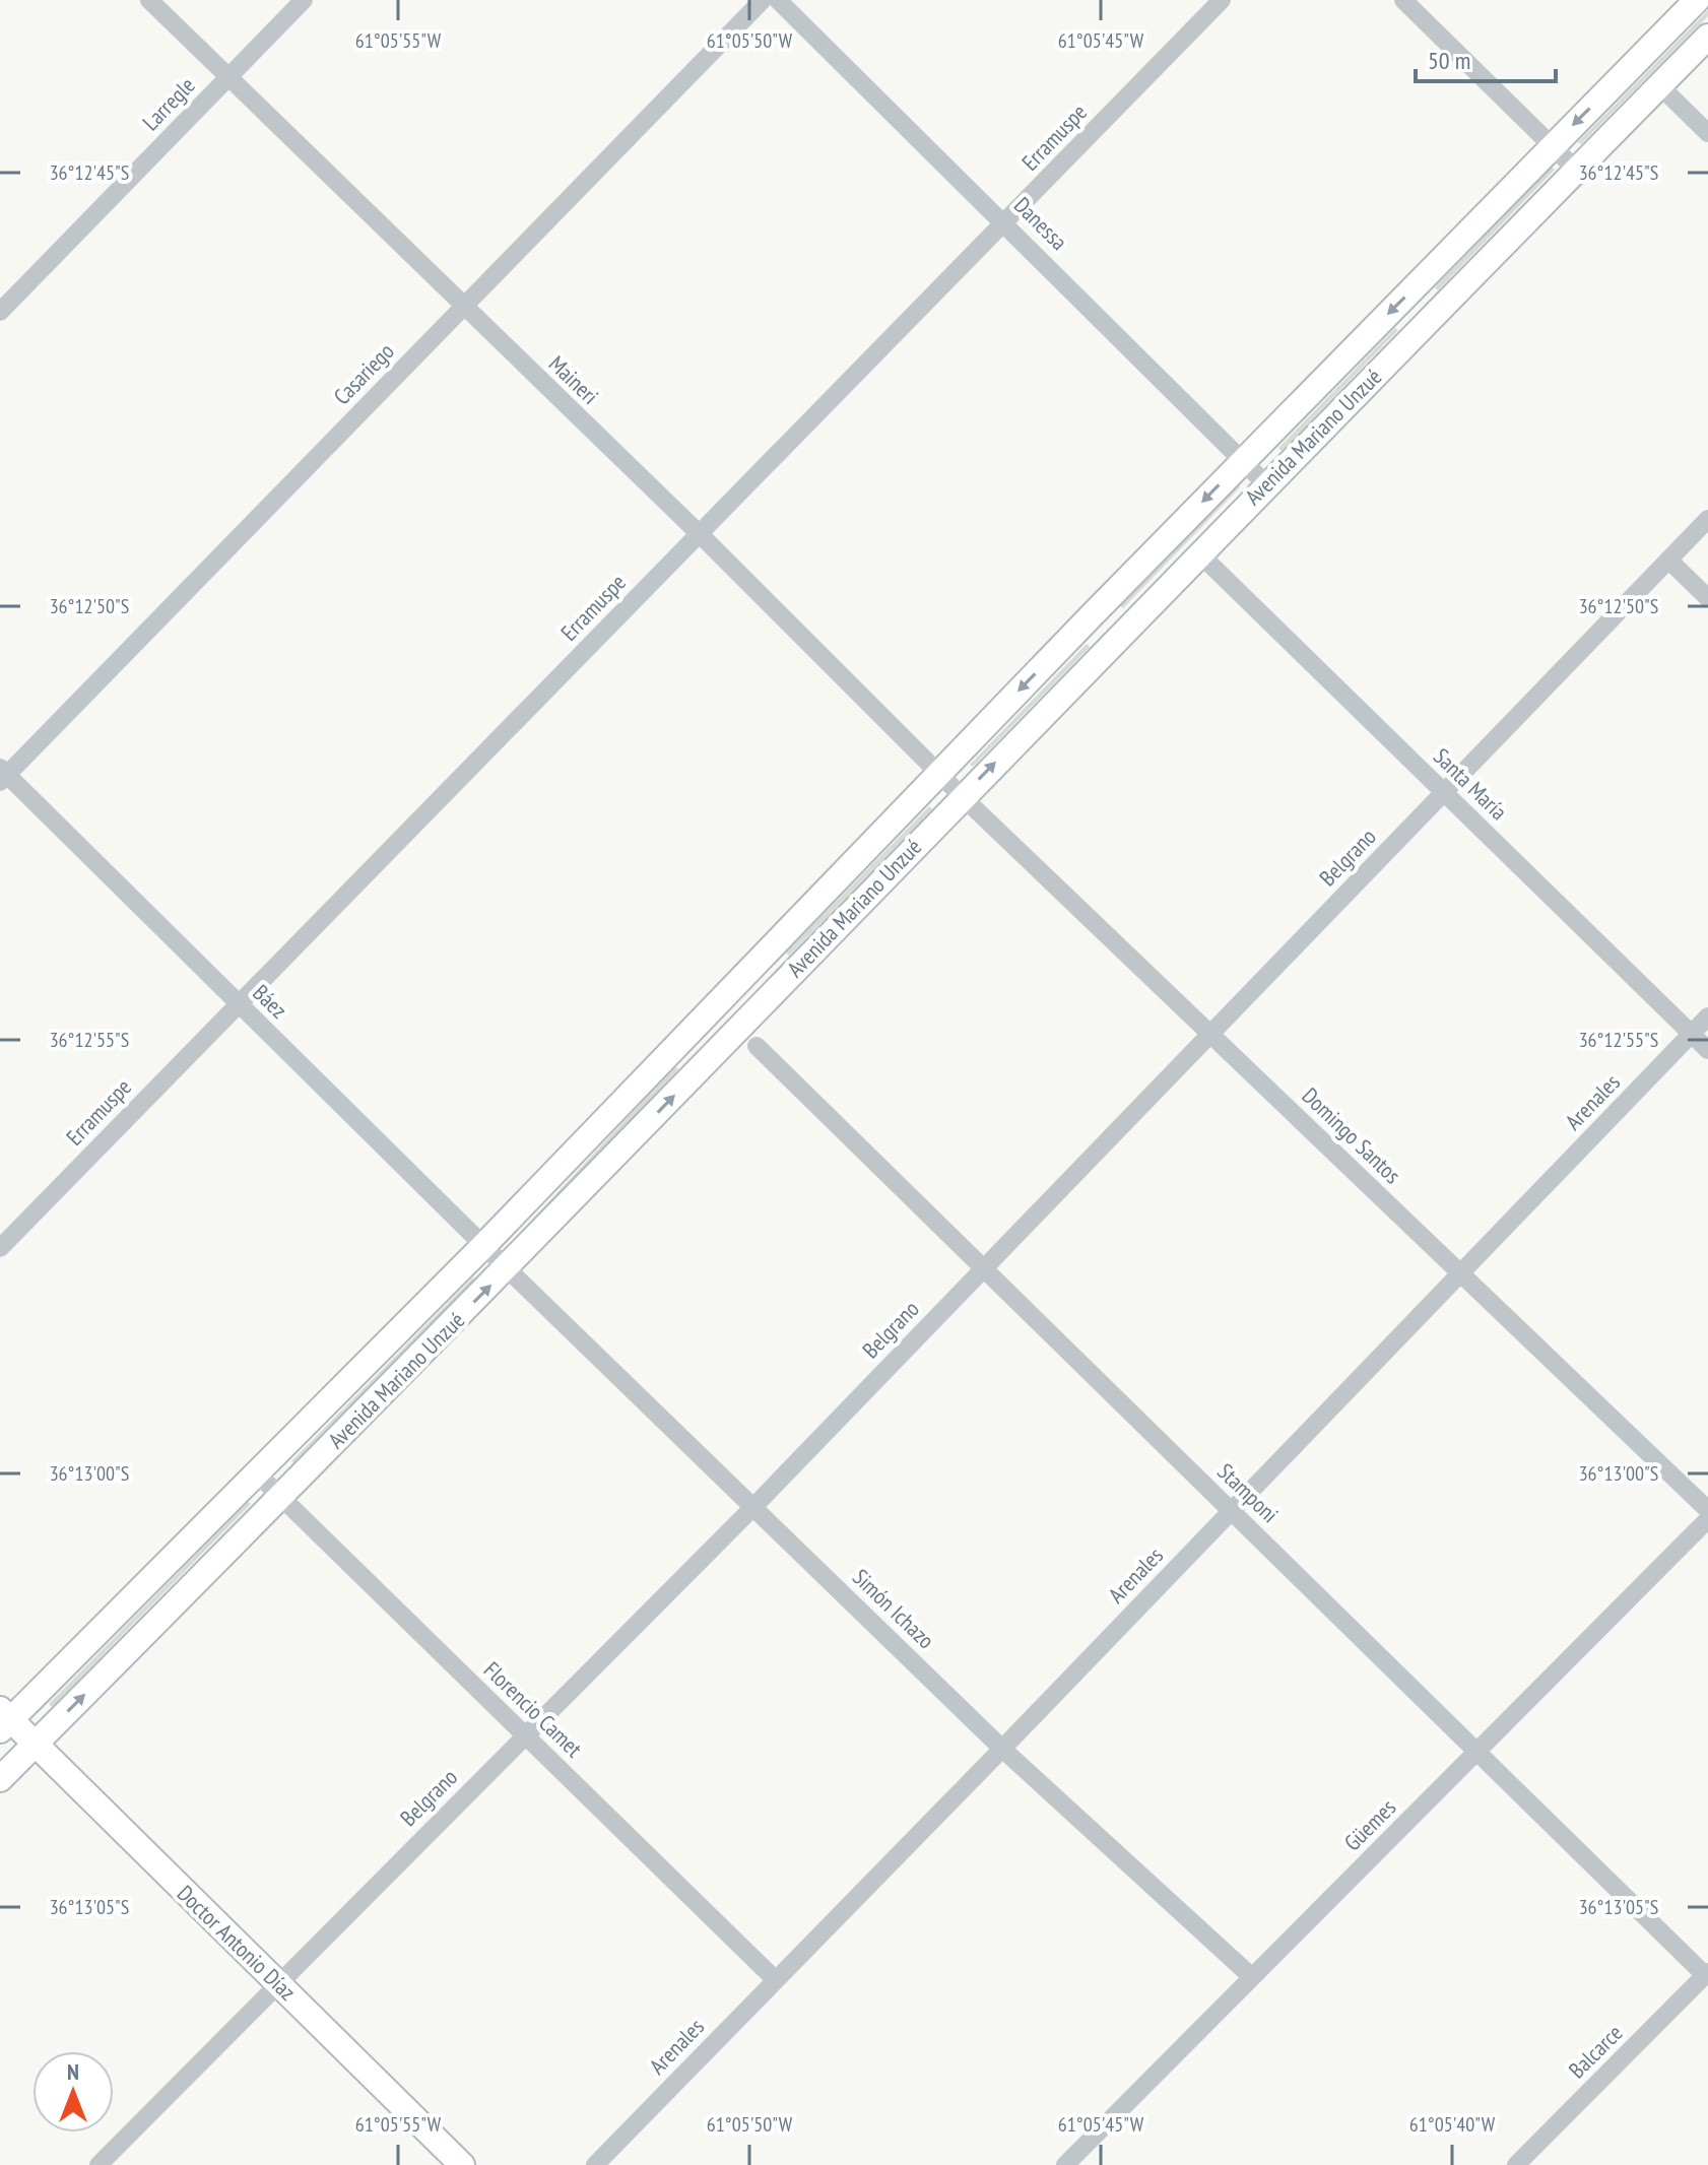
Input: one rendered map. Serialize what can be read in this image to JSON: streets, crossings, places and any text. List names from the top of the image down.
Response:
{
  "streets": {
    "main road": ["Avenida Mariano Unzué", "Doctor Antonio Díaz"],
    "street": [
      "Larregle",
      "Erramuspe",
      "Danessa",
      "Casariego",
      "Maineri",
      "Santa María",
      "Belgrano",
      "Báez",
      "Arenales",
      "Domingo Santos",
      "Stamponi",
      "Simón Ichazo",
      "Florencio Camet",
      "Güemes",
      "Balcarce"
    ]
  },
  "crossings": [
    ["Larregle", "Maineri"],
    ["Erramuspe", "Danessa"],
    ["Erramuspe", "Maineri"],
    ["Erramuspe", "Báez"],
    ["Danessa", "Avenida Mariano Unzué"],
    ["Casariego", "Maineri"],
    ["Casariego", "Báez"],
    ["Maineri", "Avenida Mariano Unzué"],
    ["Maineri", "Domingo Santos"],
    ["Avenida Mariano Unzué", "Santa María"],
    ["Avenida Mariano Unzué", "Báez"],
    ["Avenida Mariano Unzué", "Domingo Santos"],
    ["Avenida Mariano Unzué", "Simón Ichazo"],
    ["Avenida Mariano Unzué", "Florencio Camet"],
    ["Avenida Mariano Unzué", "Doctor Antonio Díaz"],
    ["Santa María", "Belgrano"],
    ["Santa María", "Arenales"],
    ["Belgrano", "Domingo Santos"],
    ["Belgrano", "Stamponi"],
    ["Belgrano", "Simón Ichazo"],
    ["Belgrano", "Florencio Camet"],
    ["Belgrano", "Doctor Antonio Díaz"],
    ["Báez", "Simón Ichazo"],
    ["Arenales", "Domingo Santos"],
    ["Arenales", "Stamponi"],
    ["Arenales", "Simón Ichazo"],
    ["Arenales", "Florencio Camet"],
    ["Stamponi", "Güemes"],
    ["Stamponi", "Balcarce"],
    ["Simón Ichazo", "Güemes"]
  ],
  "scale_bar": "50 m",
  "north": "top",
  "coordinates": [
    "61°05'55\"W",
    "61°05'50\"W",
    "61°05'45\"W",
    "36°12'45\"S",
    "36°12'50\"S",
    "36°12'55\"S",
    "36°13'00\"S",
    "36°13'05\"S",
    "61°05'40\"W"
  ]
}
